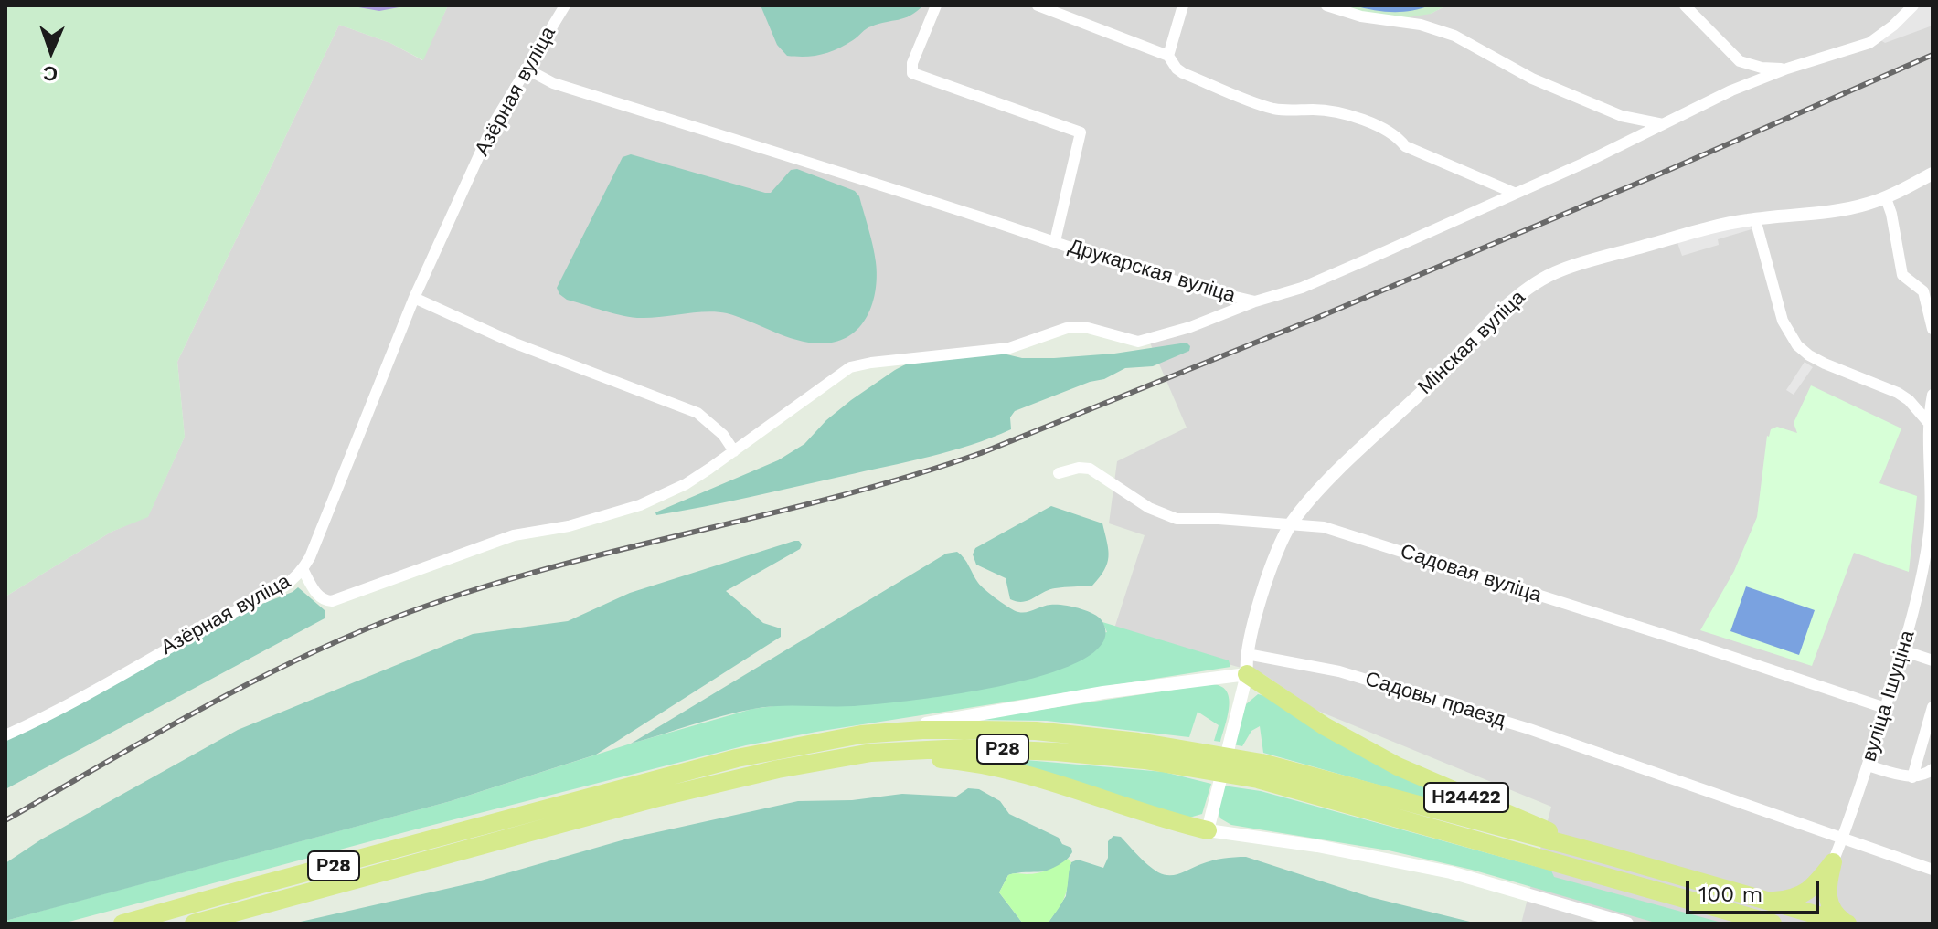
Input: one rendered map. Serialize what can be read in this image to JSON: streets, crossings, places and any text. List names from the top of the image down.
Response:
{
  "streets": {
    "highway": ["Р28", "Н24422"],
    "street": [
      "Азёрная вуліца",
      "Друкарская вуліца",
      "Мінская вуліца",
      "Садовая вуліца",
      "вуліца Ішуціна",
      "Садовы праезд"
    ]
  },
  "crossings": [
    ["Азёрная вуліца", "Друкарская вуліца"],
    ["Мінская вуліца", "Садовая вуліца"],
    ["Мінская вуліца", "Садовы праезд"],
    ["Мінская вуліца", "Н24422"],
    ["Садовая вуліца", "вуліца Ішуціна"],
    ["вуліца Ішуціна", "Садовы праезд"],
    ["Р28", "Н24422"]
  ],
  "scale_bar": "100 m",
  "north": "bottom"
}
